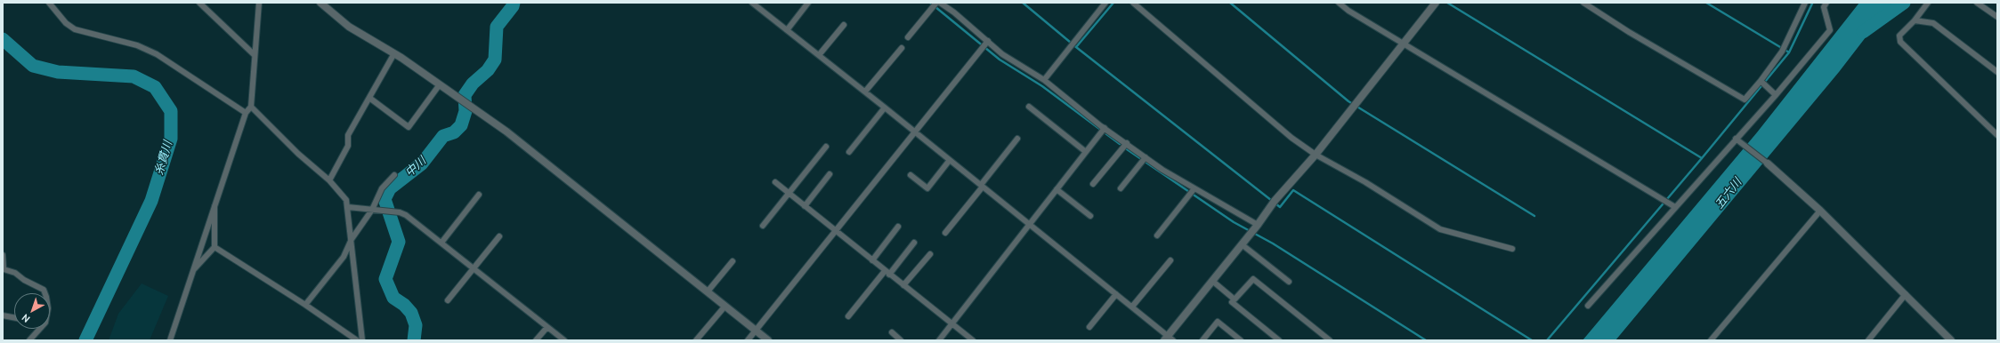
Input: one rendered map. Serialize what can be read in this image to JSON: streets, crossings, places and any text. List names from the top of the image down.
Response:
{
  "water": ["糸貫川", "中川", "五六川"],
  "north": "bottom left"
}
